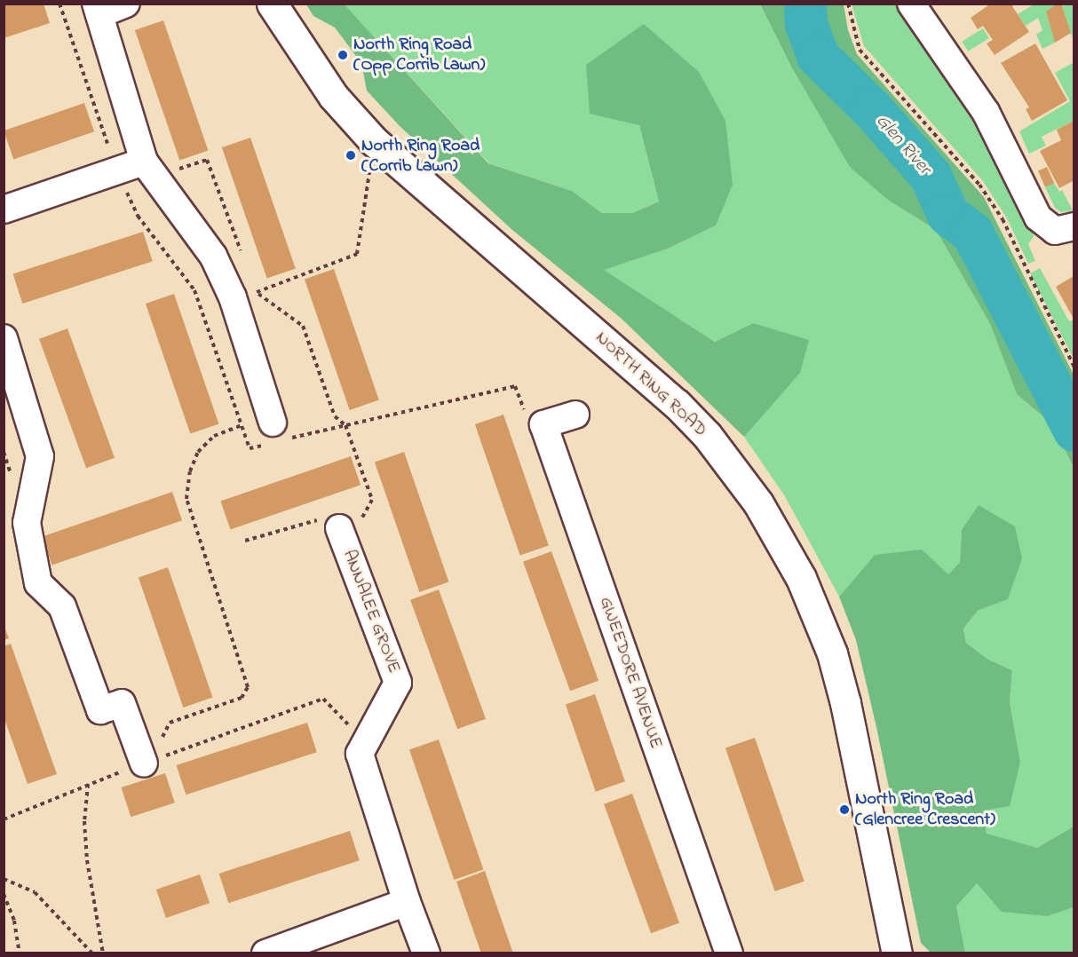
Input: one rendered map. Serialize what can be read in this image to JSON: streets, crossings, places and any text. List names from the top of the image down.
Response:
{
  "streets": {
    "main road": ["NORTH RING ROAD"],
    "street": ["ANNALEE GROVE", "GWEEDORE AVENUE"]
  },
  "water": ["Glen River"],
  "places": ["North Ring Road (Opp Corrib Lawn)", "North Ring Road (Corrib Lawn)", "North Ring Road (Glencree Crescent)"]
}
